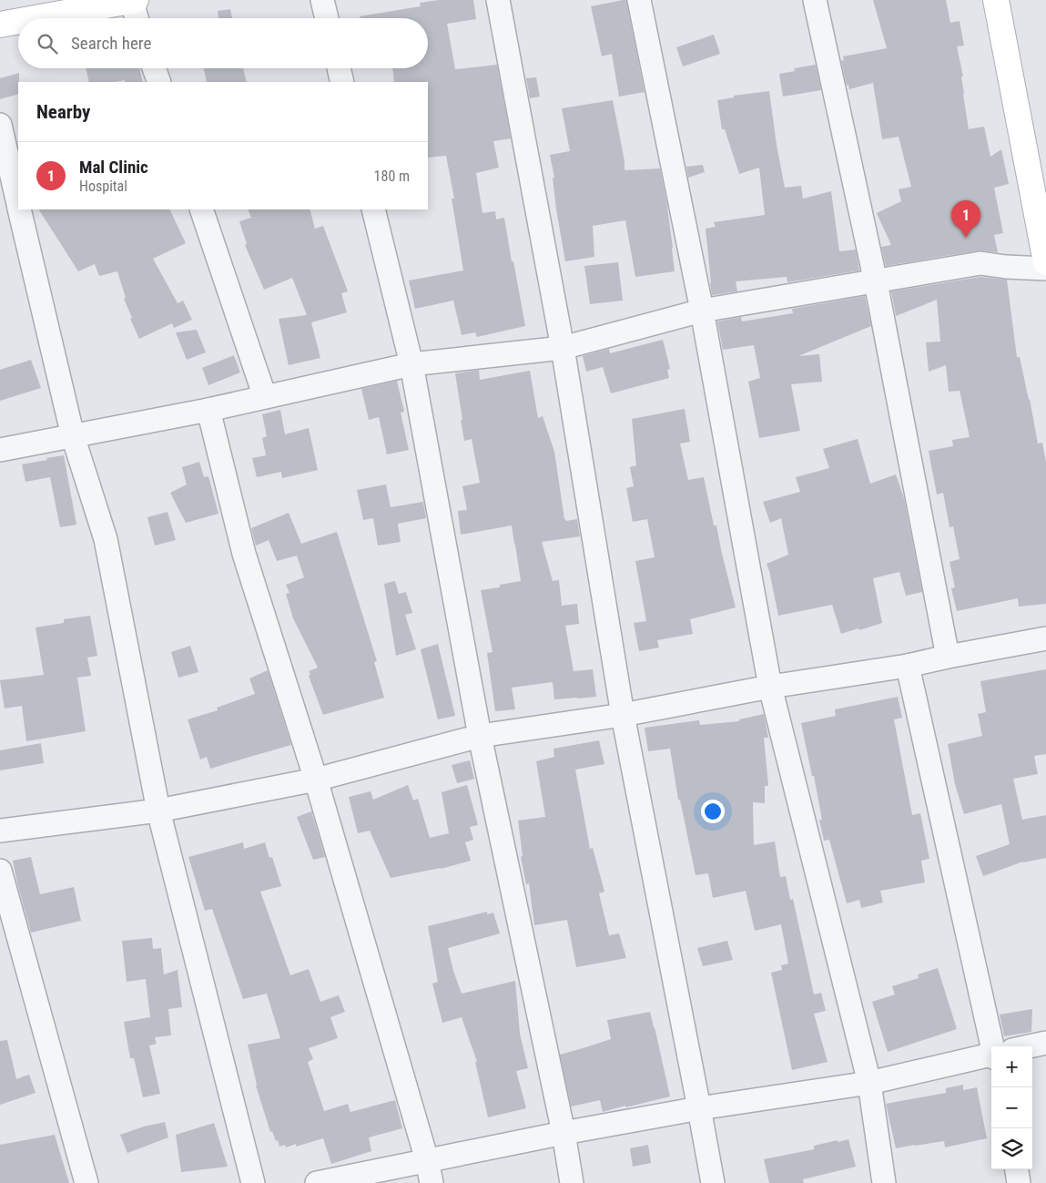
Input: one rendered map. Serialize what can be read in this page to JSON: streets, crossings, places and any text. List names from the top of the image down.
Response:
{
  "page": {
    "search": "Search here",
    "heading": "Nearby",
    "list": [
      {
        "mark": "1",
        "name": "Mal Clinic",
        "note": "Hospital",
        "value": "180 m"
      }
    ],
    "pins": "1",
    "map_buttons": ["+", "−"]
  }
}
